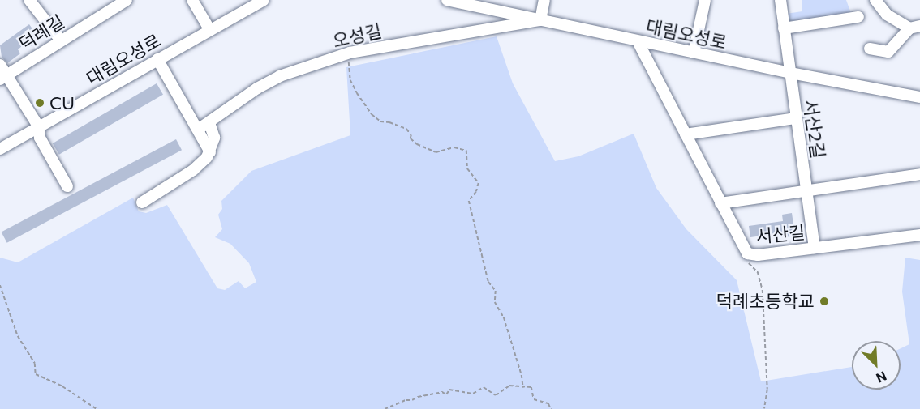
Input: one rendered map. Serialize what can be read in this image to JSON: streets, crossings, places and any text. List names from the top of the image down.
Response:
{
  "streets": {
    "street": [
      "덕례길",
      "대림오성로",
      "오성길",
      "서산2길",
      "서산길"
    ]
  },
  "crossings": [
    ["대림오성로", "오성길"],
    ["대림오성로", "서산2길"],
    ["대림오성로", "서산길"],
    ["서산2길", "서산길"]
  ],
  "places": ["CU", "덕례초등학교"],
  "north": "bottom right"
}
